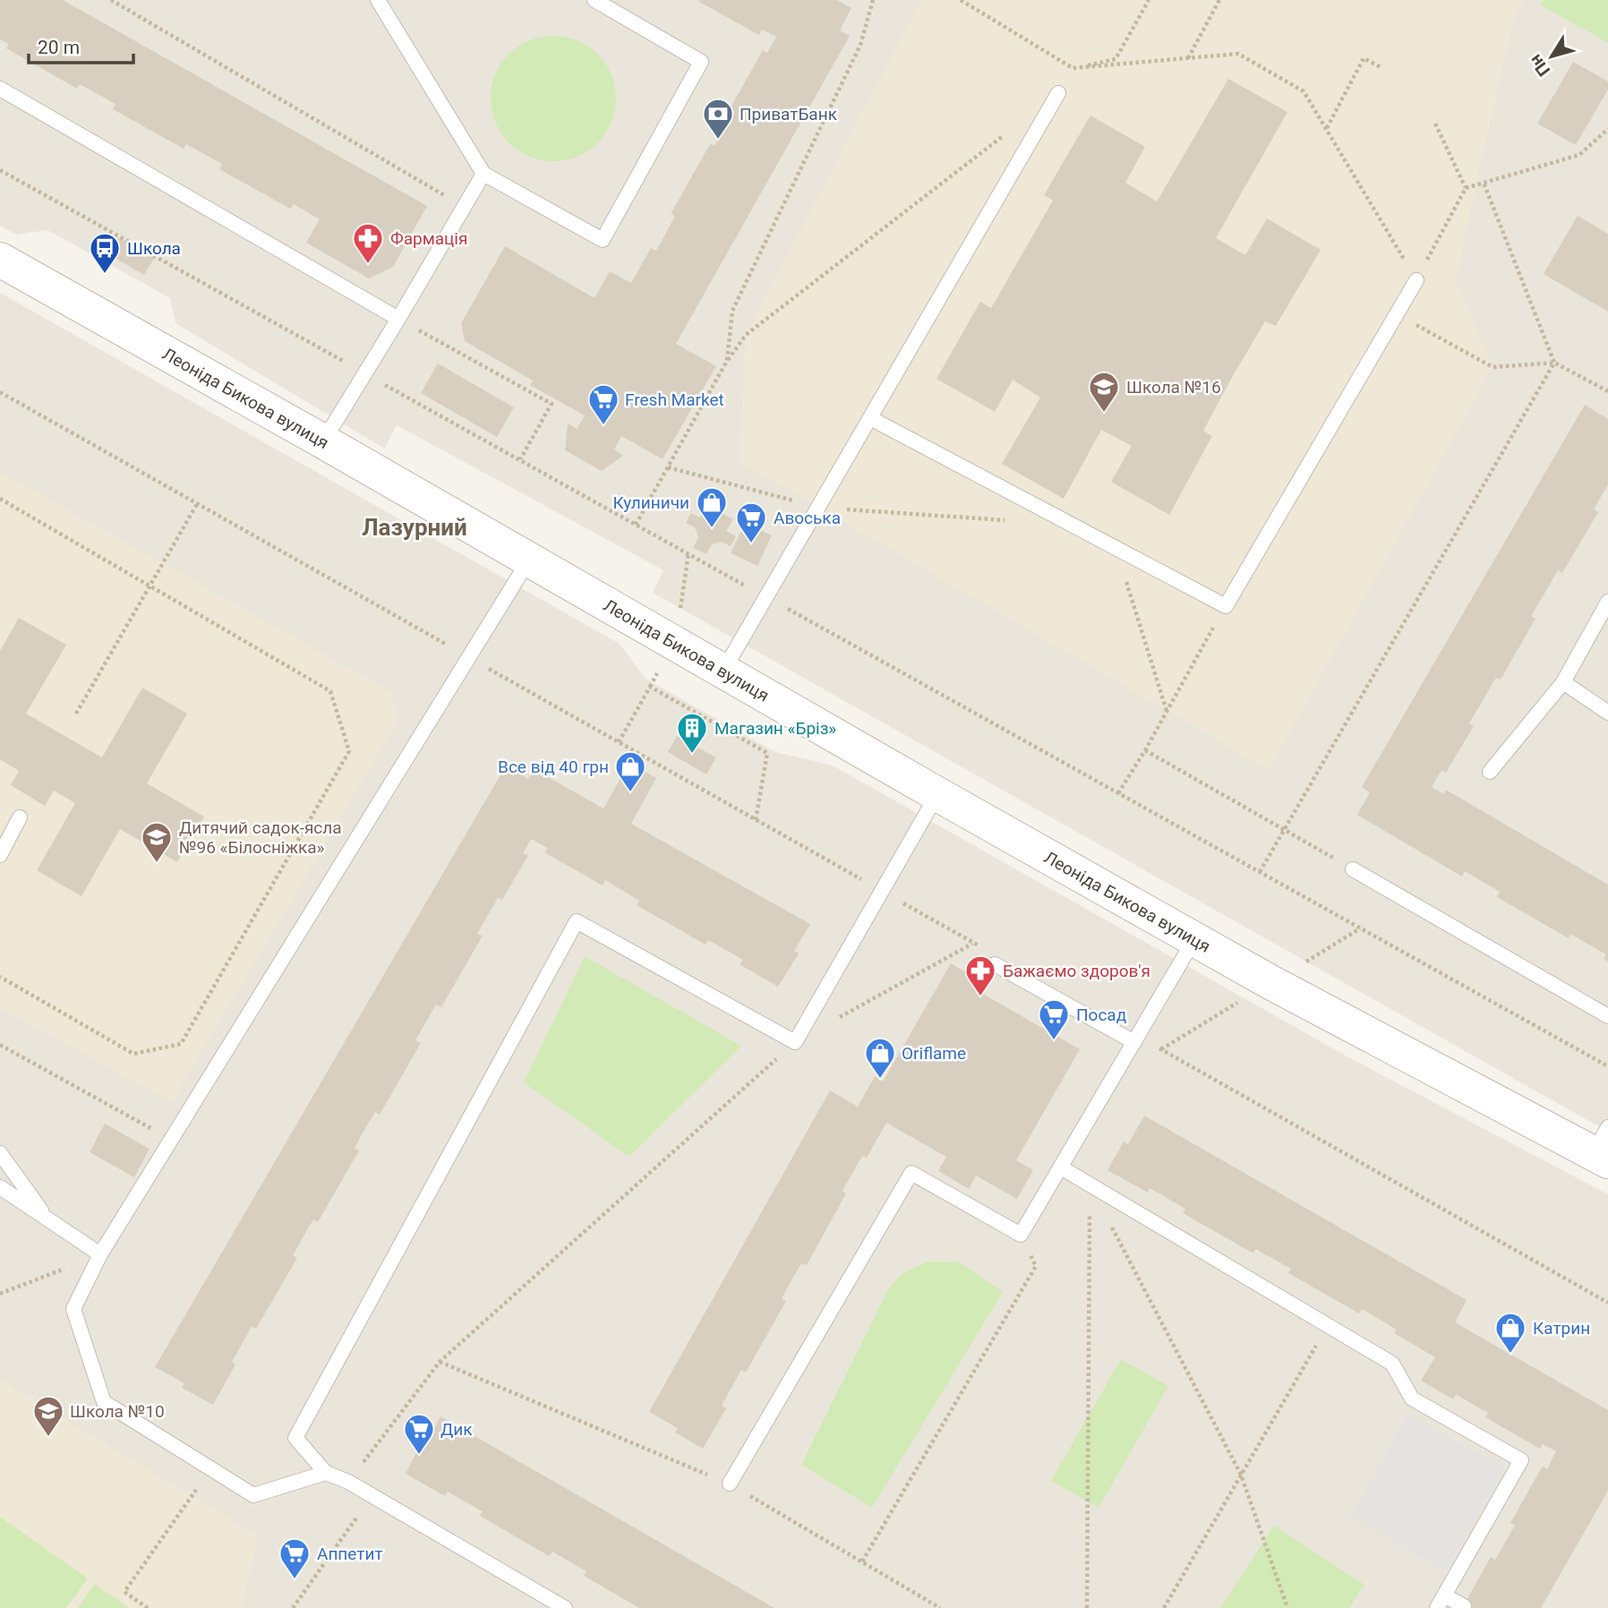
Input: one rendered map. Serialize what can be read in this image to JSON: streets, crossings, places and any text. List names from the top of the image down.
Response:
{
  "streets": {
    "street": ["Леоніда Бикова вулиця"]
  },
  "districts": ["Лазурний"],
  "places": {
    "bank": ["ПриватБанк"],
    "pharmacy": ["Фармація", "Бажаємо здоров'я"],
    "bus stop": ["Школа"],
    "school or university": ["Школа №16", "Дитячий садок-ясла №96 «Білосніжка»", "Школа №10"],
    "supermarket": [
      "Fresh Market",
      "Авоська",
      "Посад",
      "Дик",
      "Аппетит"
    ],
    "shop": [
      "Кулиничи",
      "Все від 40 грн",
      "Oriflame",
      "Катрин"
    ],
    "building": ["Магазин «Бріз»"]
  },
  "scale_bar": "20 m",
  "north": "bottom left"
}
